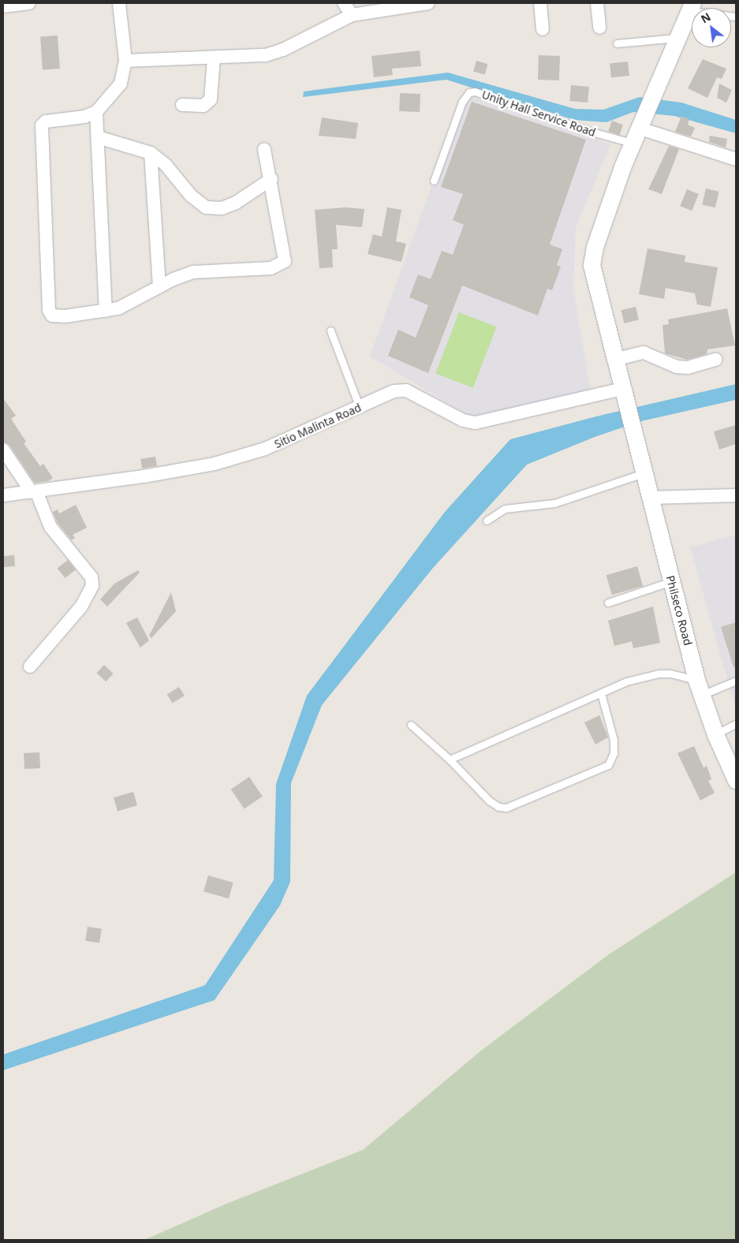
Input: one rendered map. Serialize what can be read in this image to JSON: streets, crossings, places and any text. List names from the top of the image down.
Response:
{
  "streets": {
    "street": ["Sitio Malinta Road", "Philseco Road"],
    "lane": ["Unity Hall Service Road"]
  },
  "crossings": [
    ["Unity Hall Service Road", "Philseco Road"],
    ["Sitio Malinta Road", "Philseco Road"]
  ],
  "north": "top left"
}
